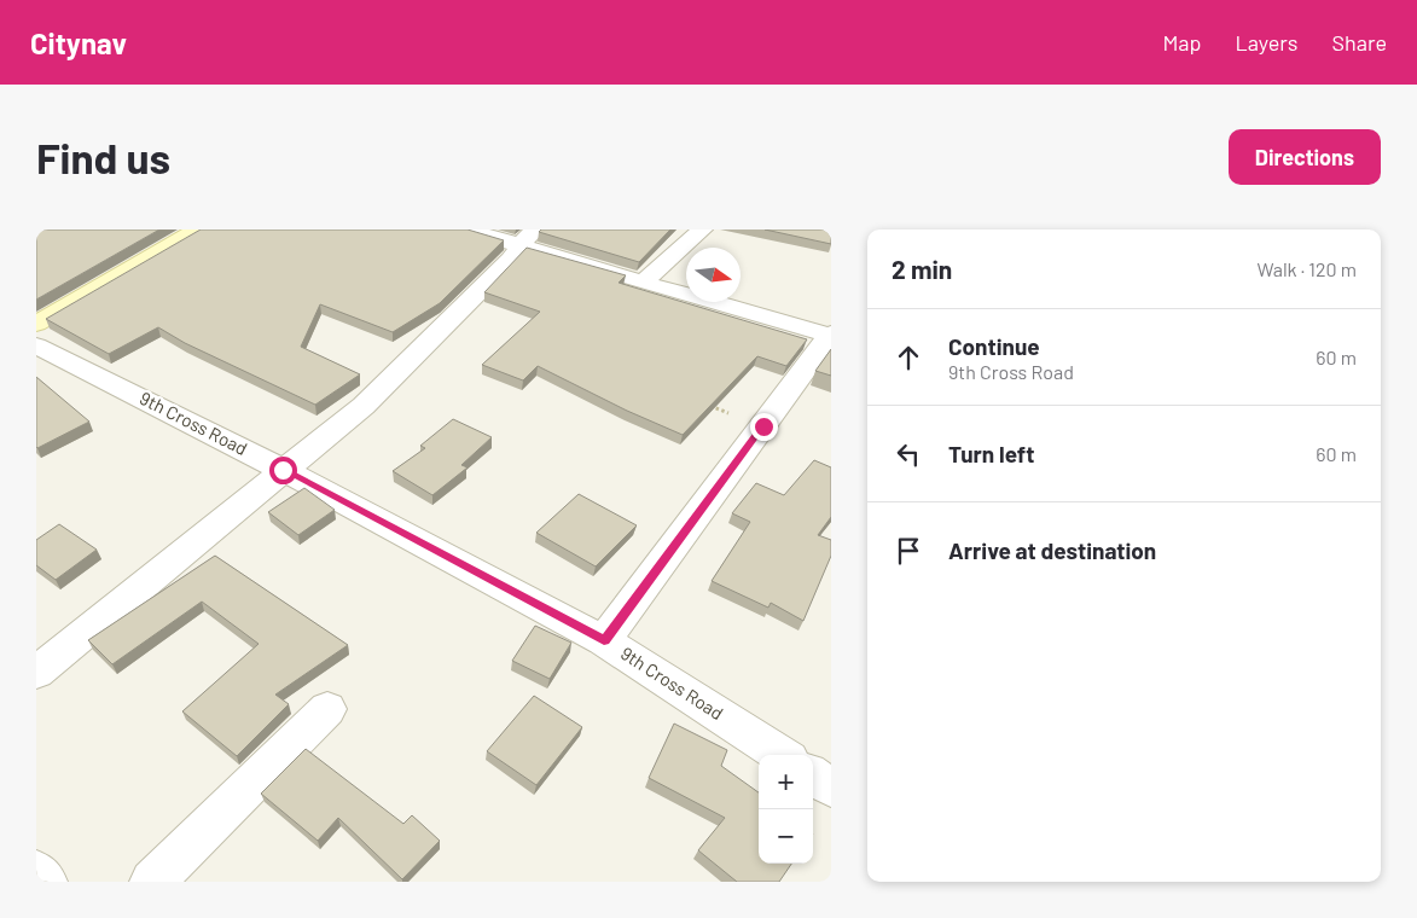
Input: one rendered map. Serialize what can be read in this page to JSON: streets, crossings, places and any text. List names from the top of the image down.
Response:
{
  "streets": {
    "street": ["9th Cross Road"]
  },
  "north": "right",
  "page": {
    "header": "Citynav",
    "nav": ["Map", "Layers", "Share"],
    "buttons": "Directions",
    "title": "Find us",
    "heading": ["2 min", "Walk · 120 m"],
    "list": [
      ["Continue", "9th Cross Road", "60 m"],
      ["Turn left", "60 m"],
      "Arrive at destination"
    ],
    "map_buttons": ["+", "−"]
  }
}
